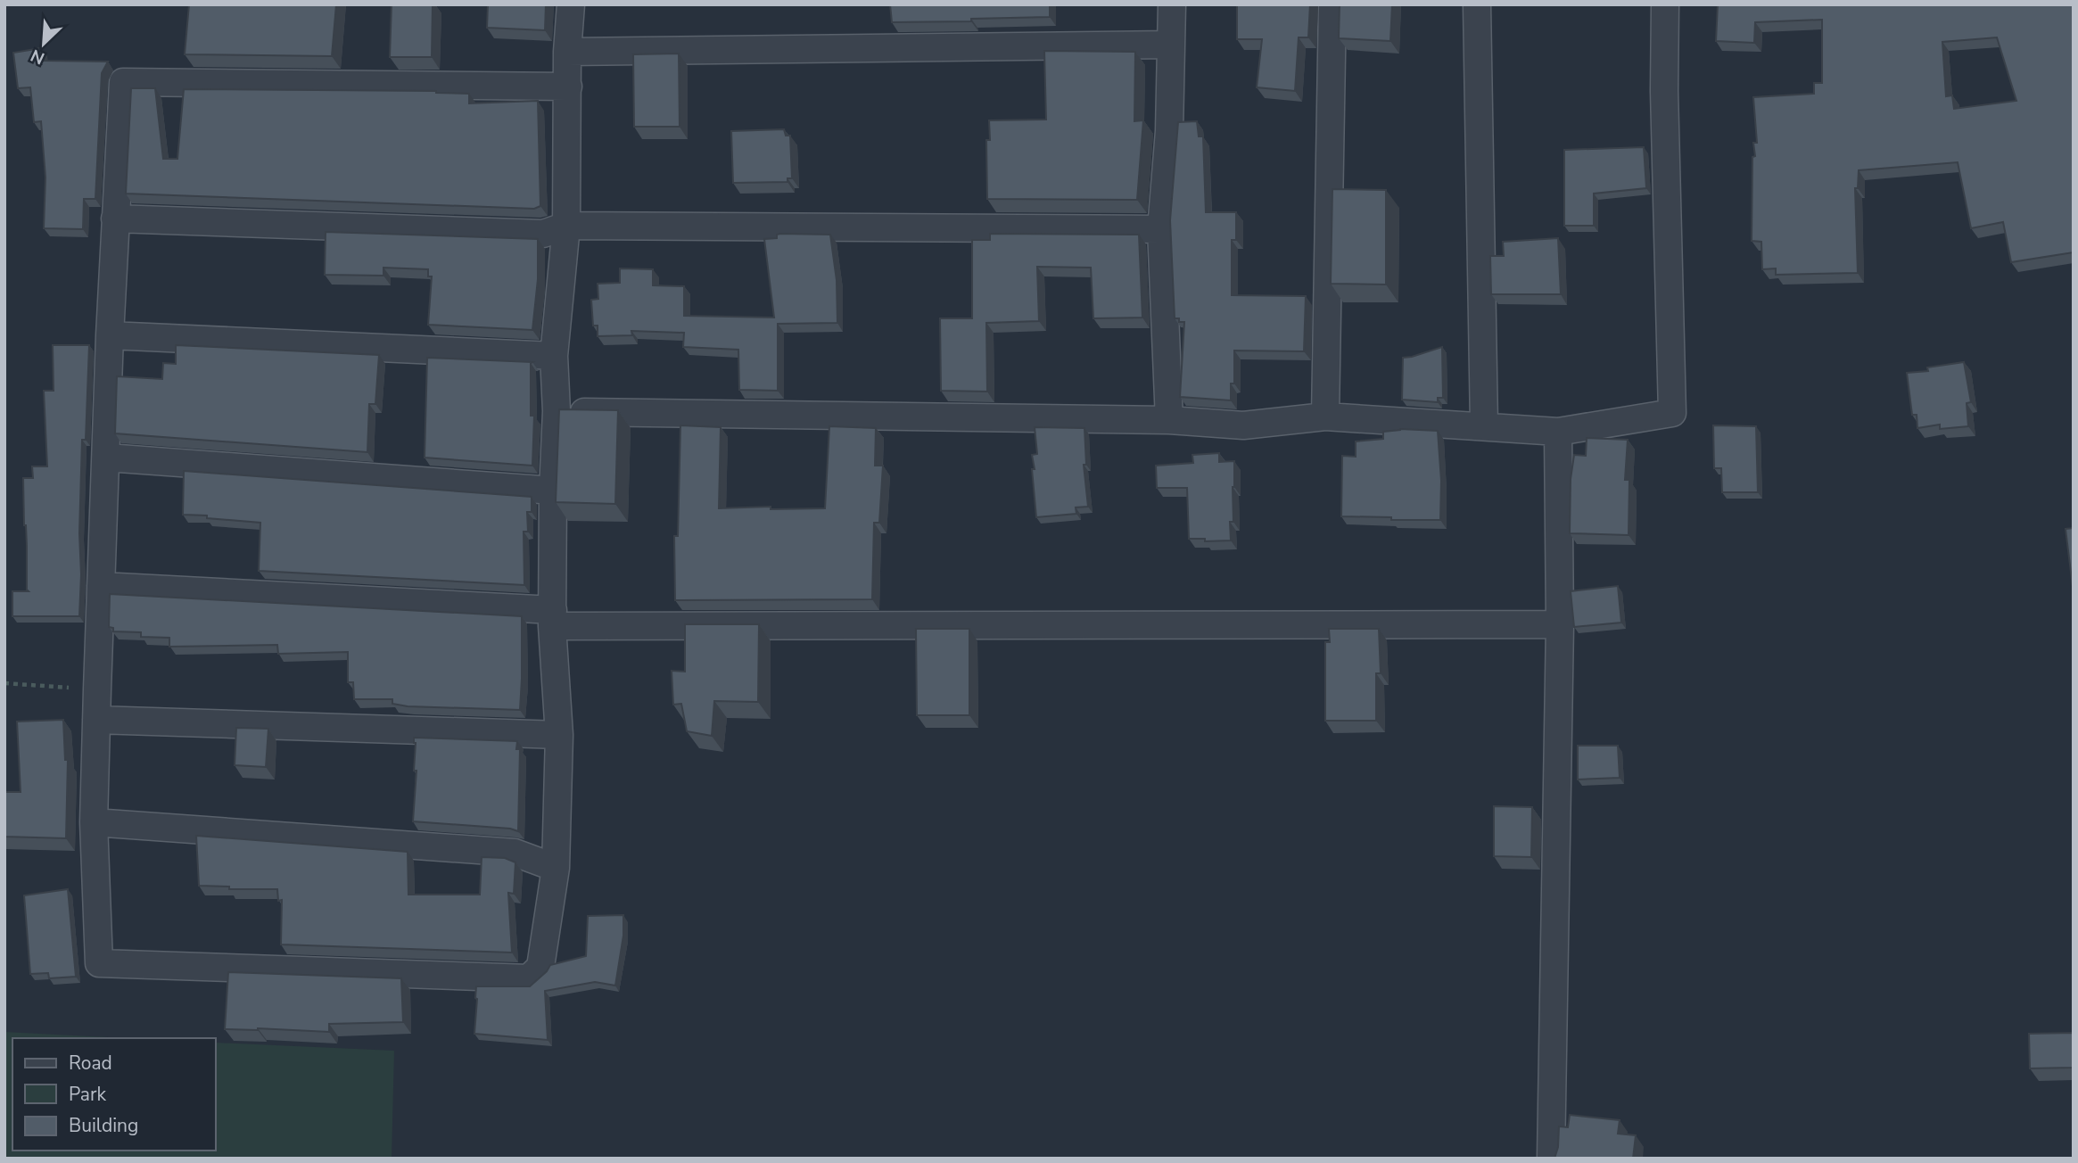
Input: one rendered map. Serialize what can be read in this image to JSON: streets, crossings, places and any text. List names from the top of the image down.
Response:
{
  "legend": ["Road", "Park", "Building"],
  "north": "bottom left"
}
